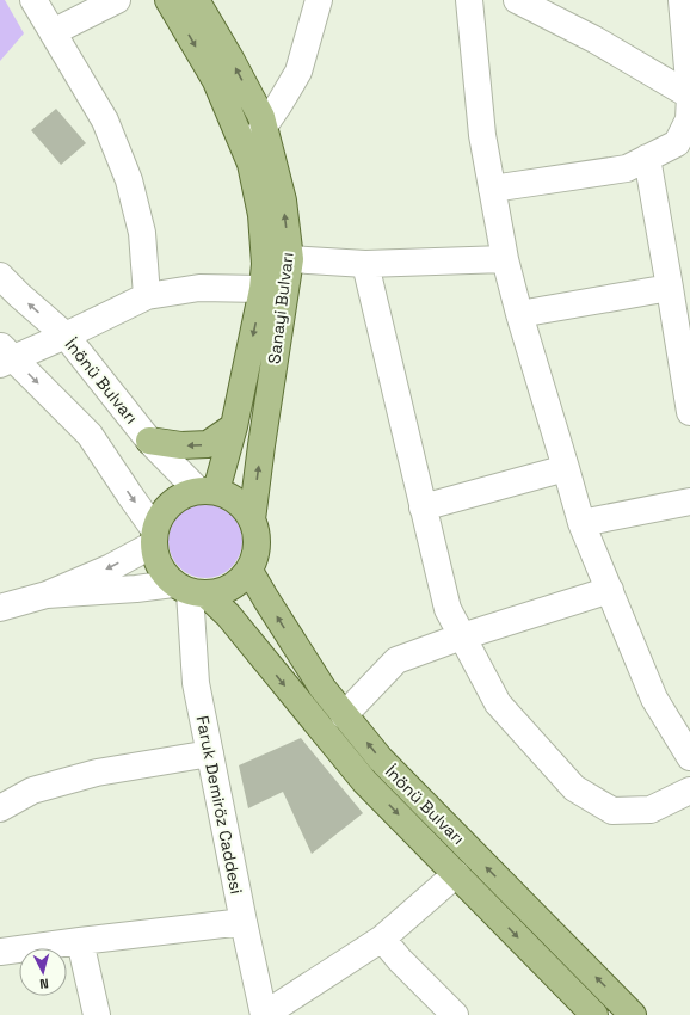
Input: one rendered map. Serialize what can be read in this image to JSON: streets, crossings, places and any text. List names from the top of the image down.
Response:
{
  "streets": {
    "main road": ["Sanayi Bulvarı", "İnönü Bulvarı"],
    "street": ["Faruk Demiröz Caddesi"]
  },
  "crossings": [
    ["Sanayi Bulvarı", "İnönü Bulvarı"],
    ["Sanayi Bulvarı", "Faruk Demiröz Caddesi"],
    ["İnönü Bulvarı", "Faruk Demiröz Caddesi"]
  ],
  "north": "bottom"
}
